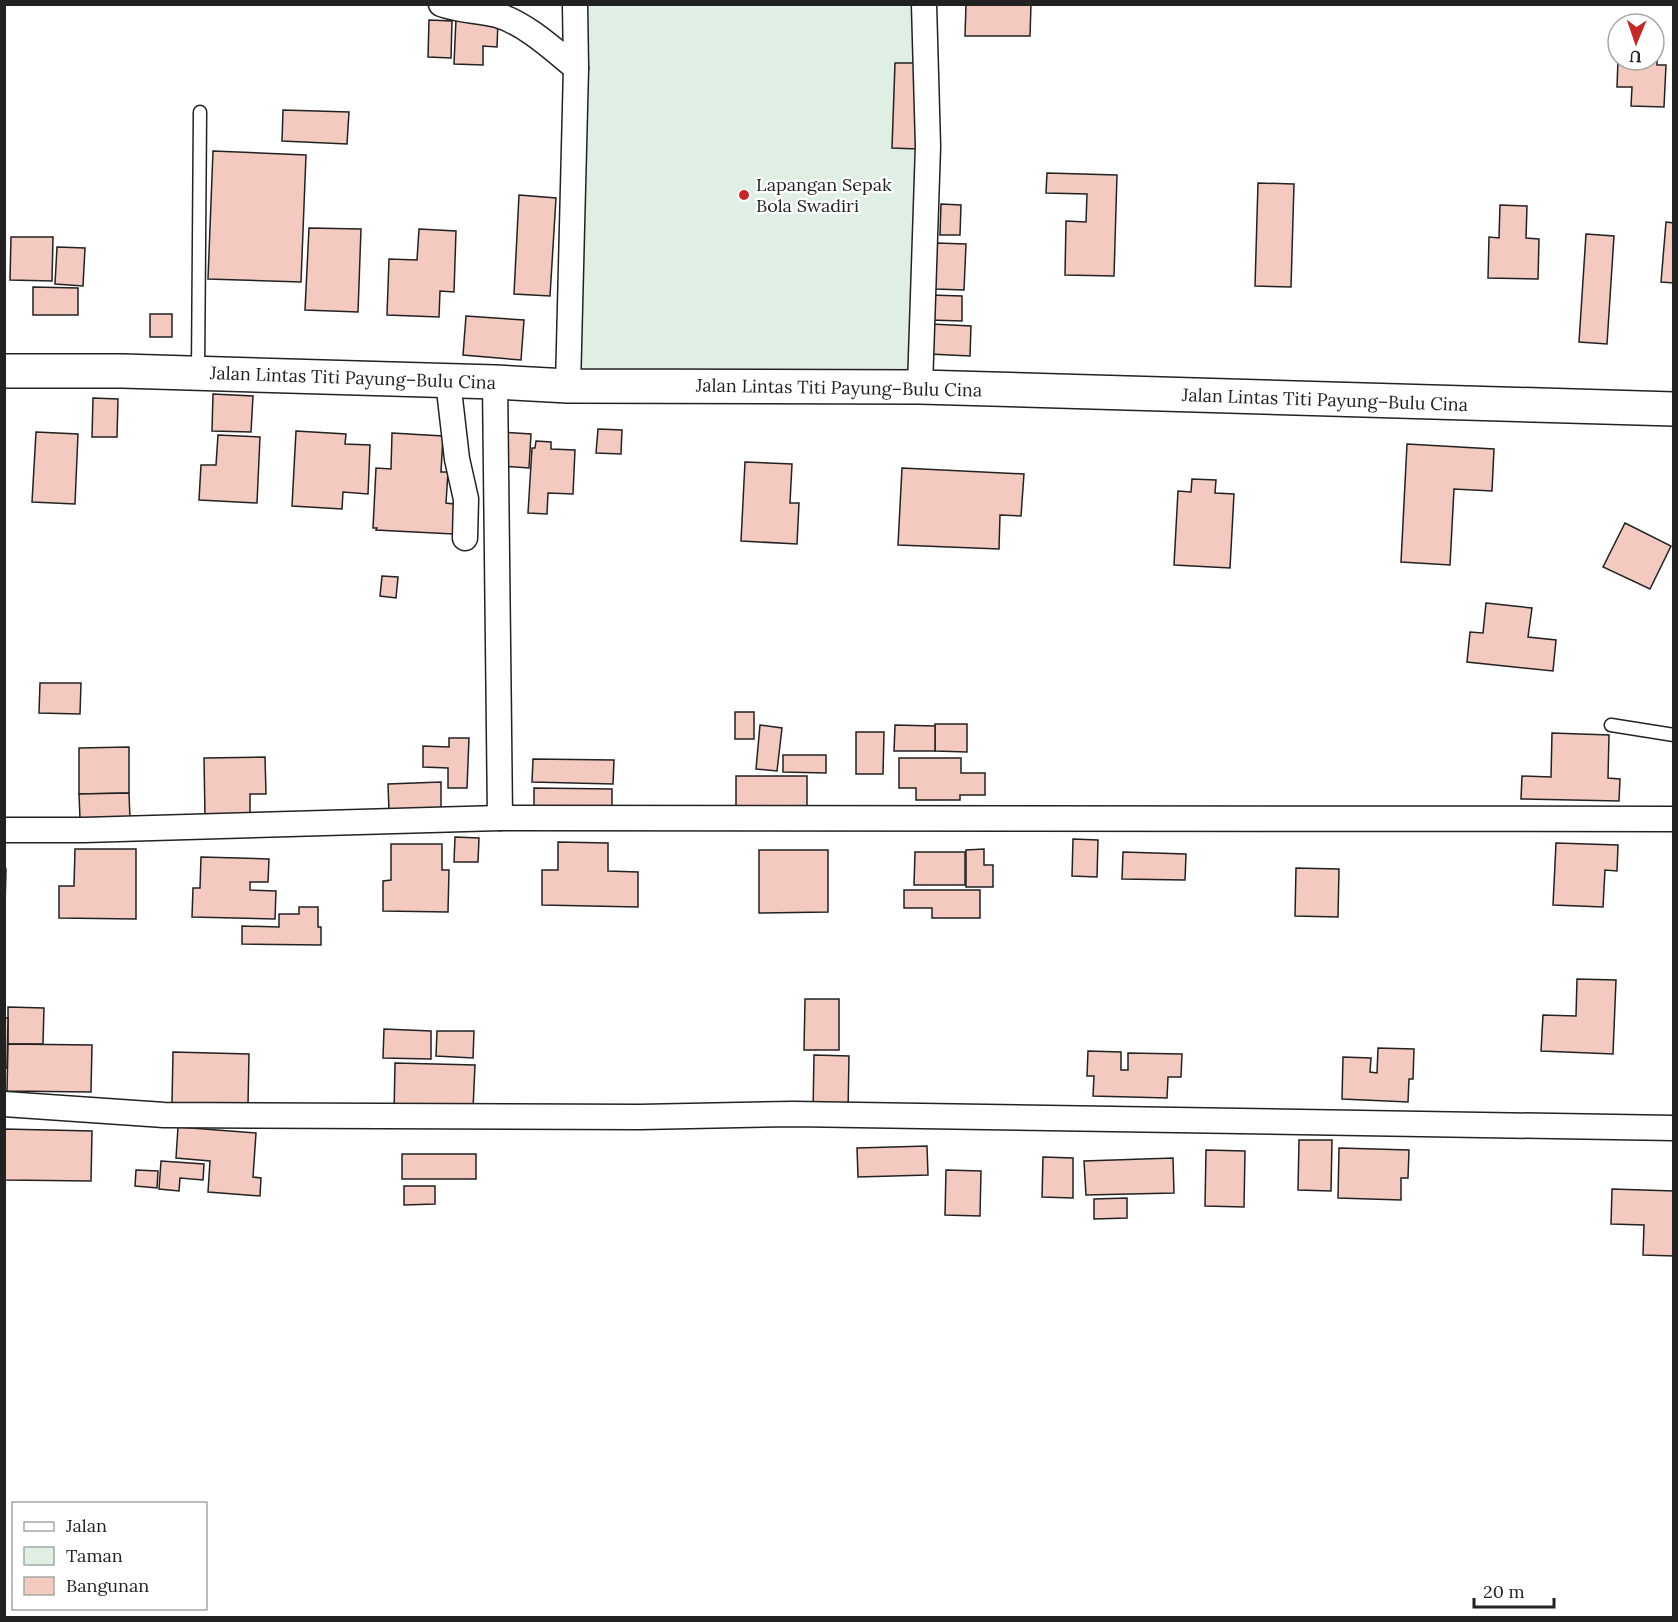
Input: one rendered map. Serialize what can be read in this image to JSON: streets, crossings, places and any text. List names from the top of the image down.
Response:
{
  "streets": {
    "main road": ["Jalan Lintas Titi Payung–Bulu Cina"]
  },
  "places": ["Lapangan Sepak Bola Swadiri"],
  "legend": ["Jalan", "Taman", "Bangunan"],
  "scale_bar": "20 m",
  "north": "bottom"
}
